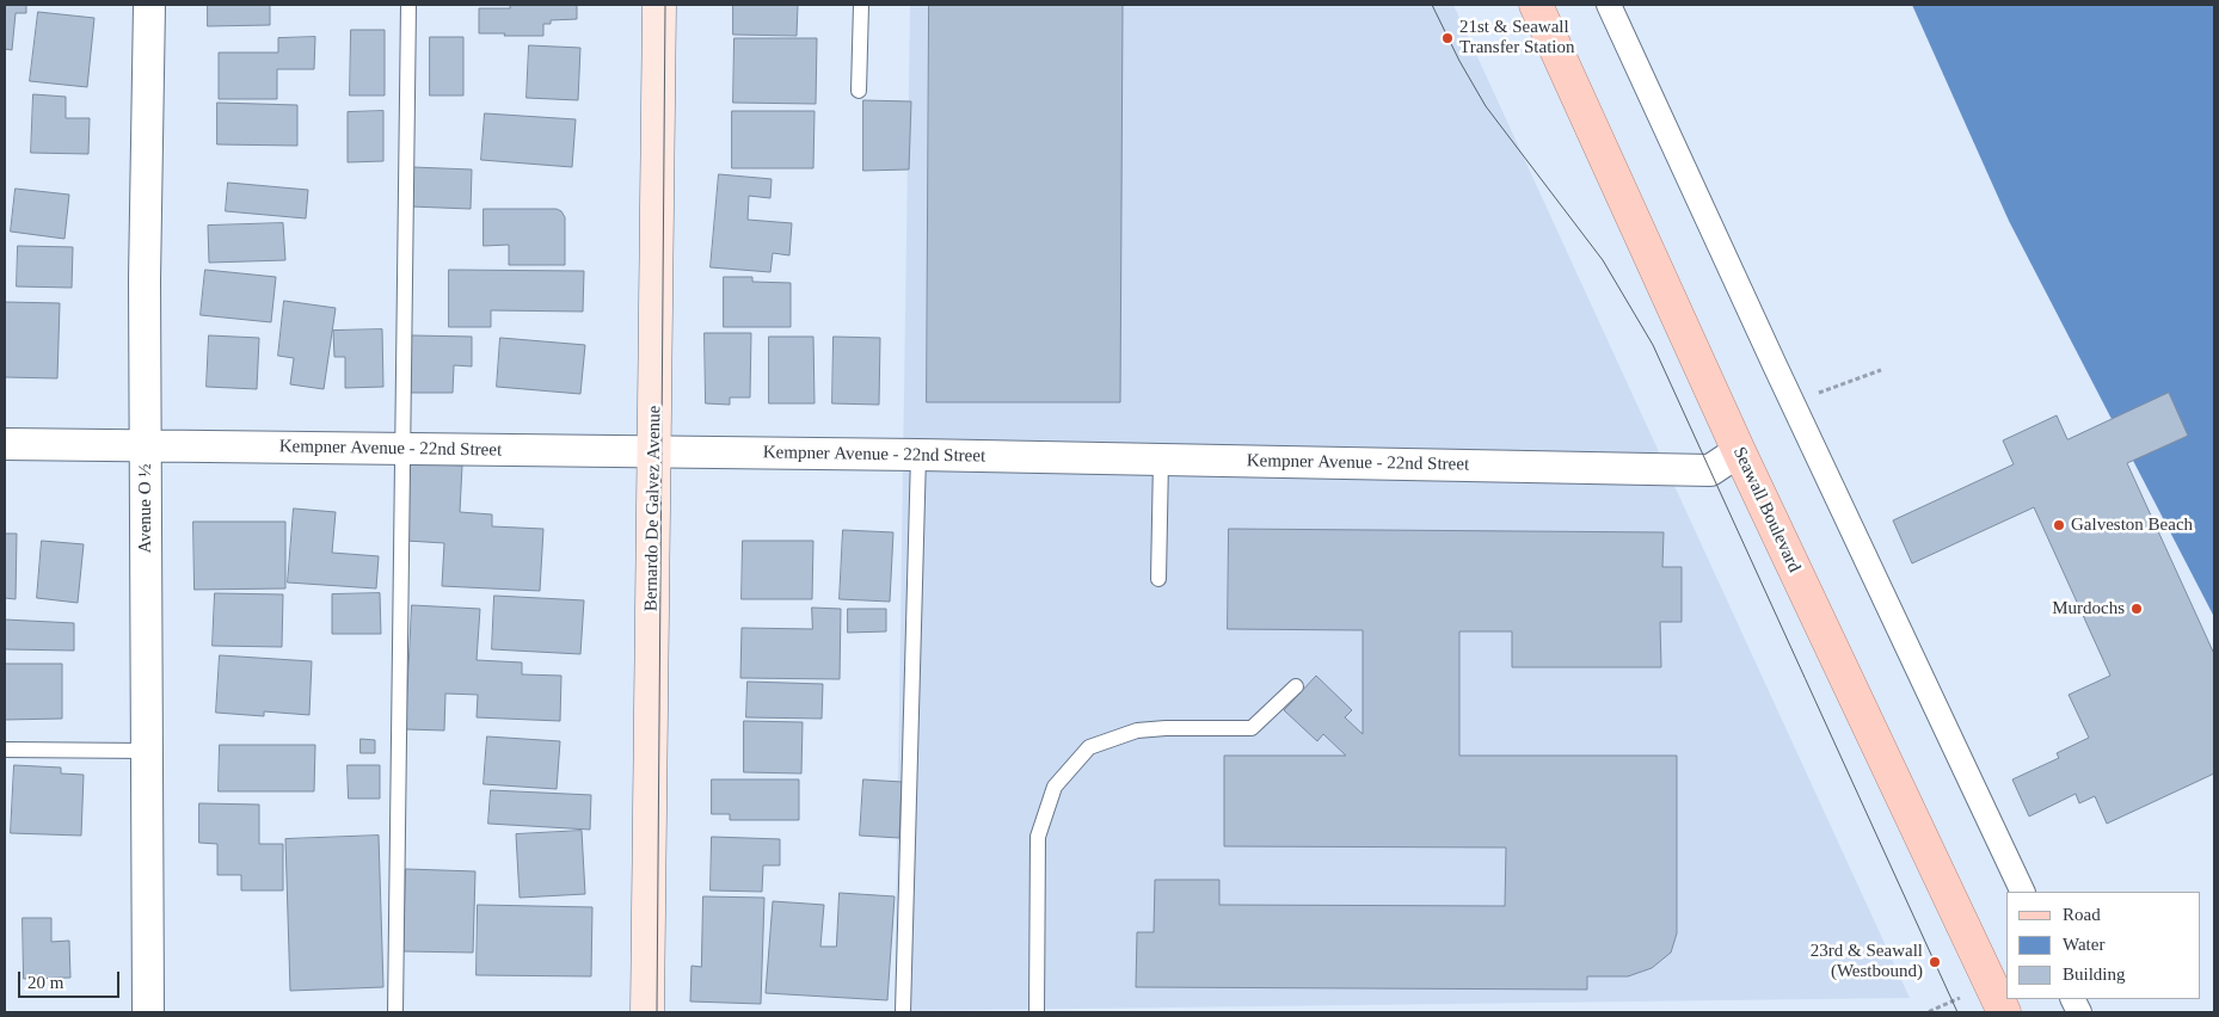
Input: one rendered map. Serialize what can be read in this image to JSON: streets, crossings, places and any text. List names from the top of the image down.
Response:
{
  "streets": {
    "main road": ["Bernardo De Galvez Avenue", "Seawall Boulevard"],
    "street": ["Kempner Avenue - 22nd Street", "Avenue O ½"]
  },
  "crossings": [
    ["Kempner Avenue - 22nd Street", "Avenue O ½"],
    ["Kempner Avenue - 22nd Street", "Bernardo De Galvez Avenue"],
    ["Kempner Avenue - 22nd Street", "Seawall Boulevard"]
  ],
  "places": [
    "21st & Seawall Transfer Station",
    "Galveston Beach",
    "Murdochs",
    "23rd & Seawall (Westbound)"
  ],
  "legend": ["Road", "Water", "Building"],
  "scale_bar": "20 m"
}
